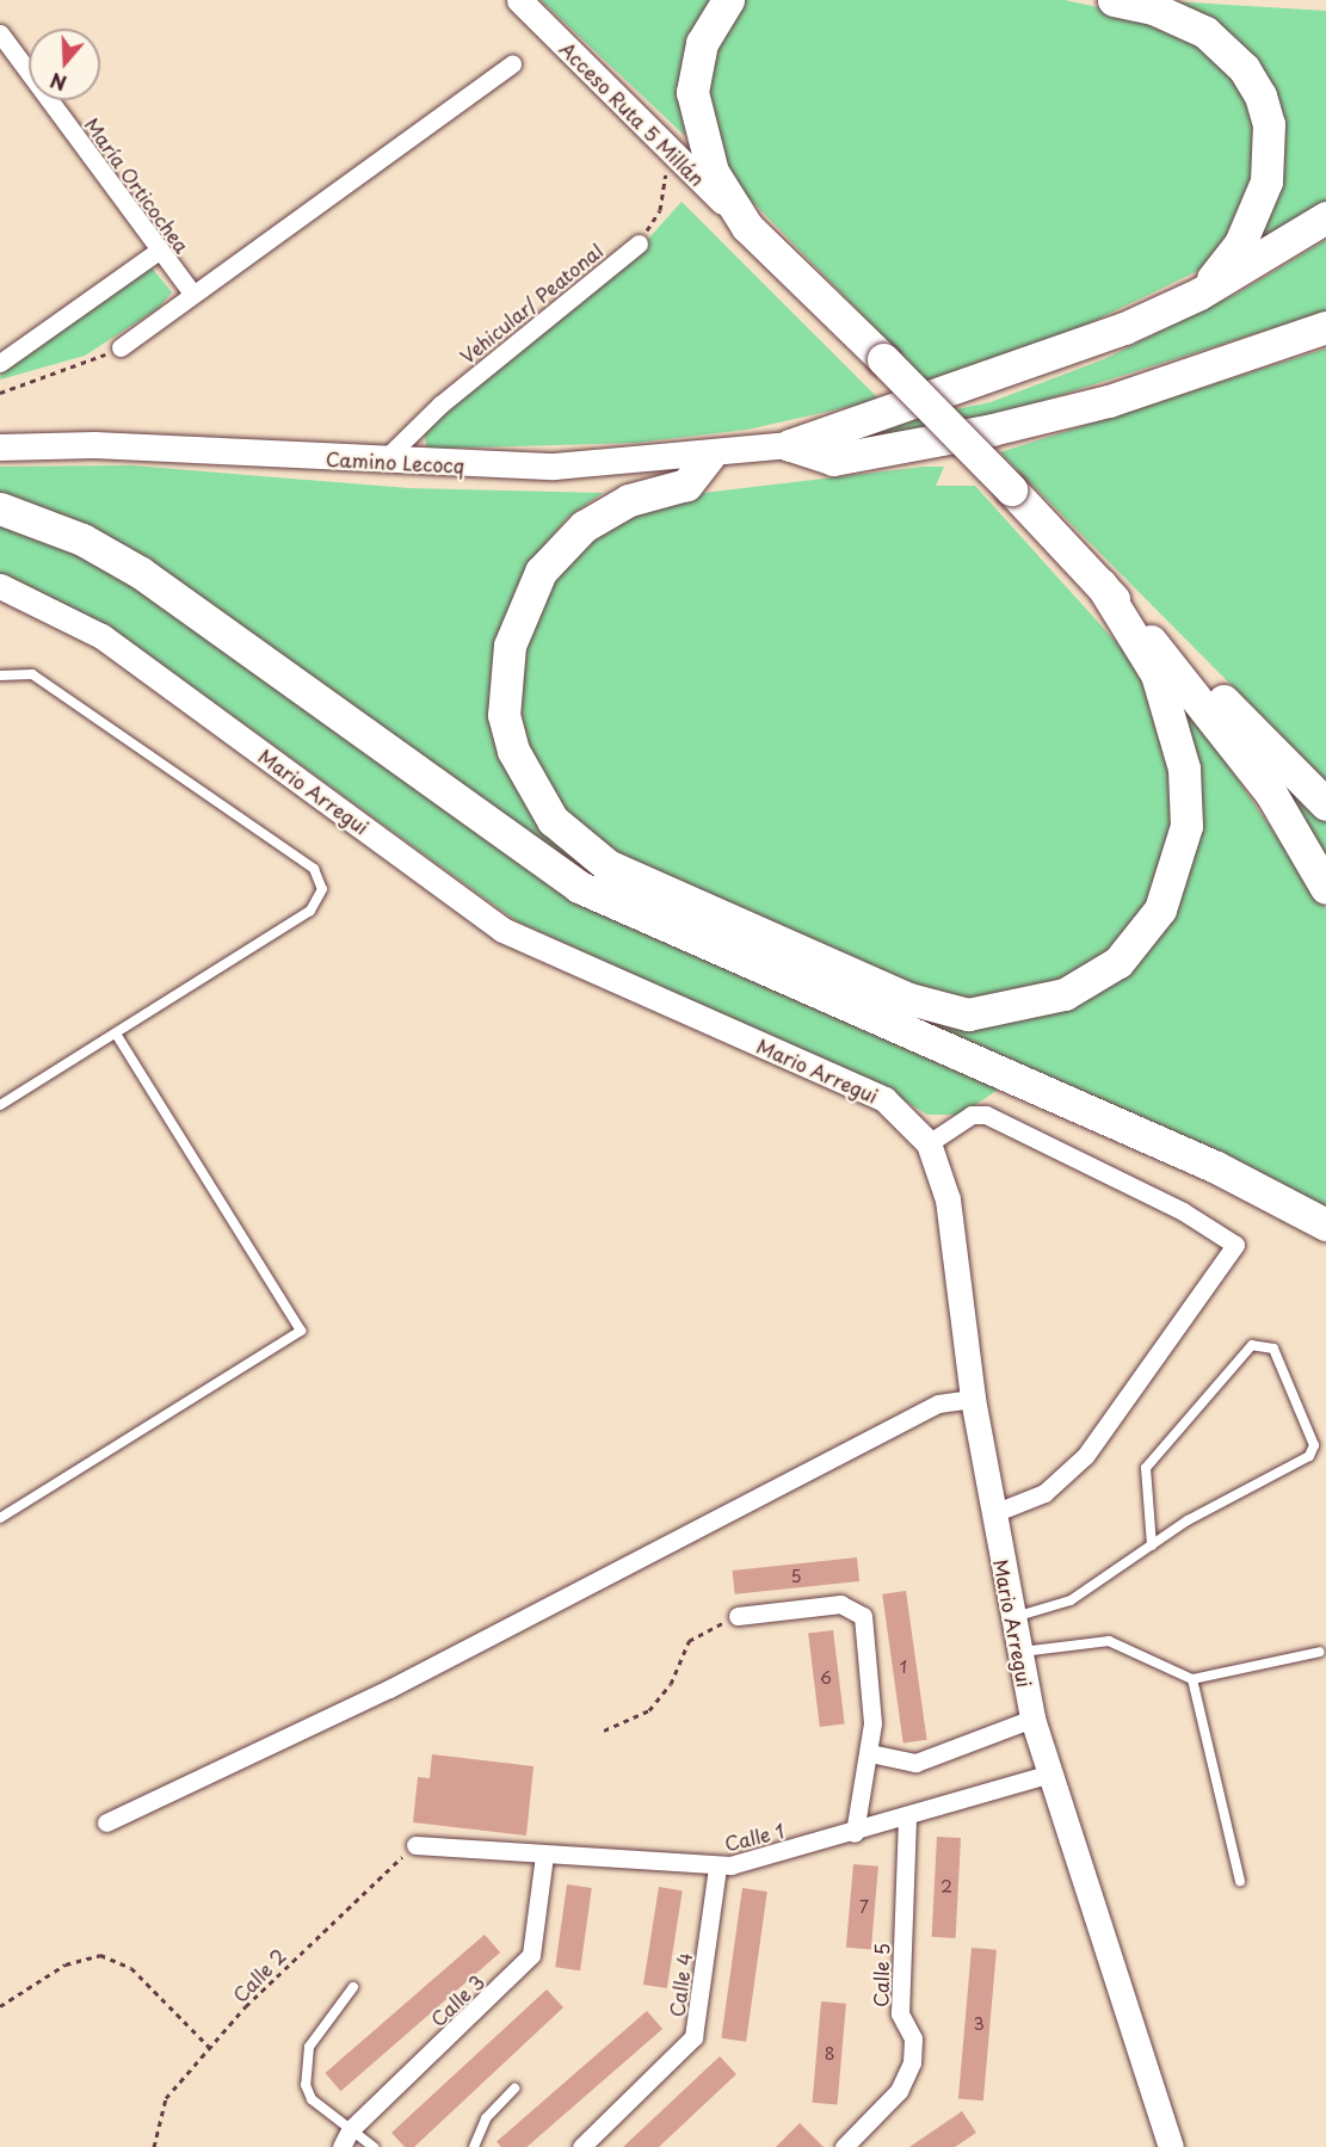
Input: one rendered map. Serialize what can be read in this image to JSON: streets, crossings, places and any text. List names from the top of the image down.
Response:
{
  "streets": {
    "main road": ["Camino Lecocq"],
    "street": [
      "Acceso Ruta 5 Millán",
      "María Orticochea",
      "Vehicular/ Peatonal",
      "Mario Arregui",
      "Calle 1",
      "Calle 5",
      "Calle 4",
      "Calle 3"
    ],
    "path": ["Calle 2"]
  },
  "crossings": [
    ["Vehicular/ Peatonal", "Camino Lecocq"],
    ["Mario Arregui", "Calle 1"],
    ["Calle 1", "Calle 2"],
    ["Calle 1", "Calle 5"],
    ["Calle 1", "Calle 4"],
    ["Calle 1", "Calle 3"]
  ],
  "house_numbers": [
    "5",
    "1",
    "6",
    "2",
    "7",
    "3",
    "8"
  ],
  "north": "bottom"
}
